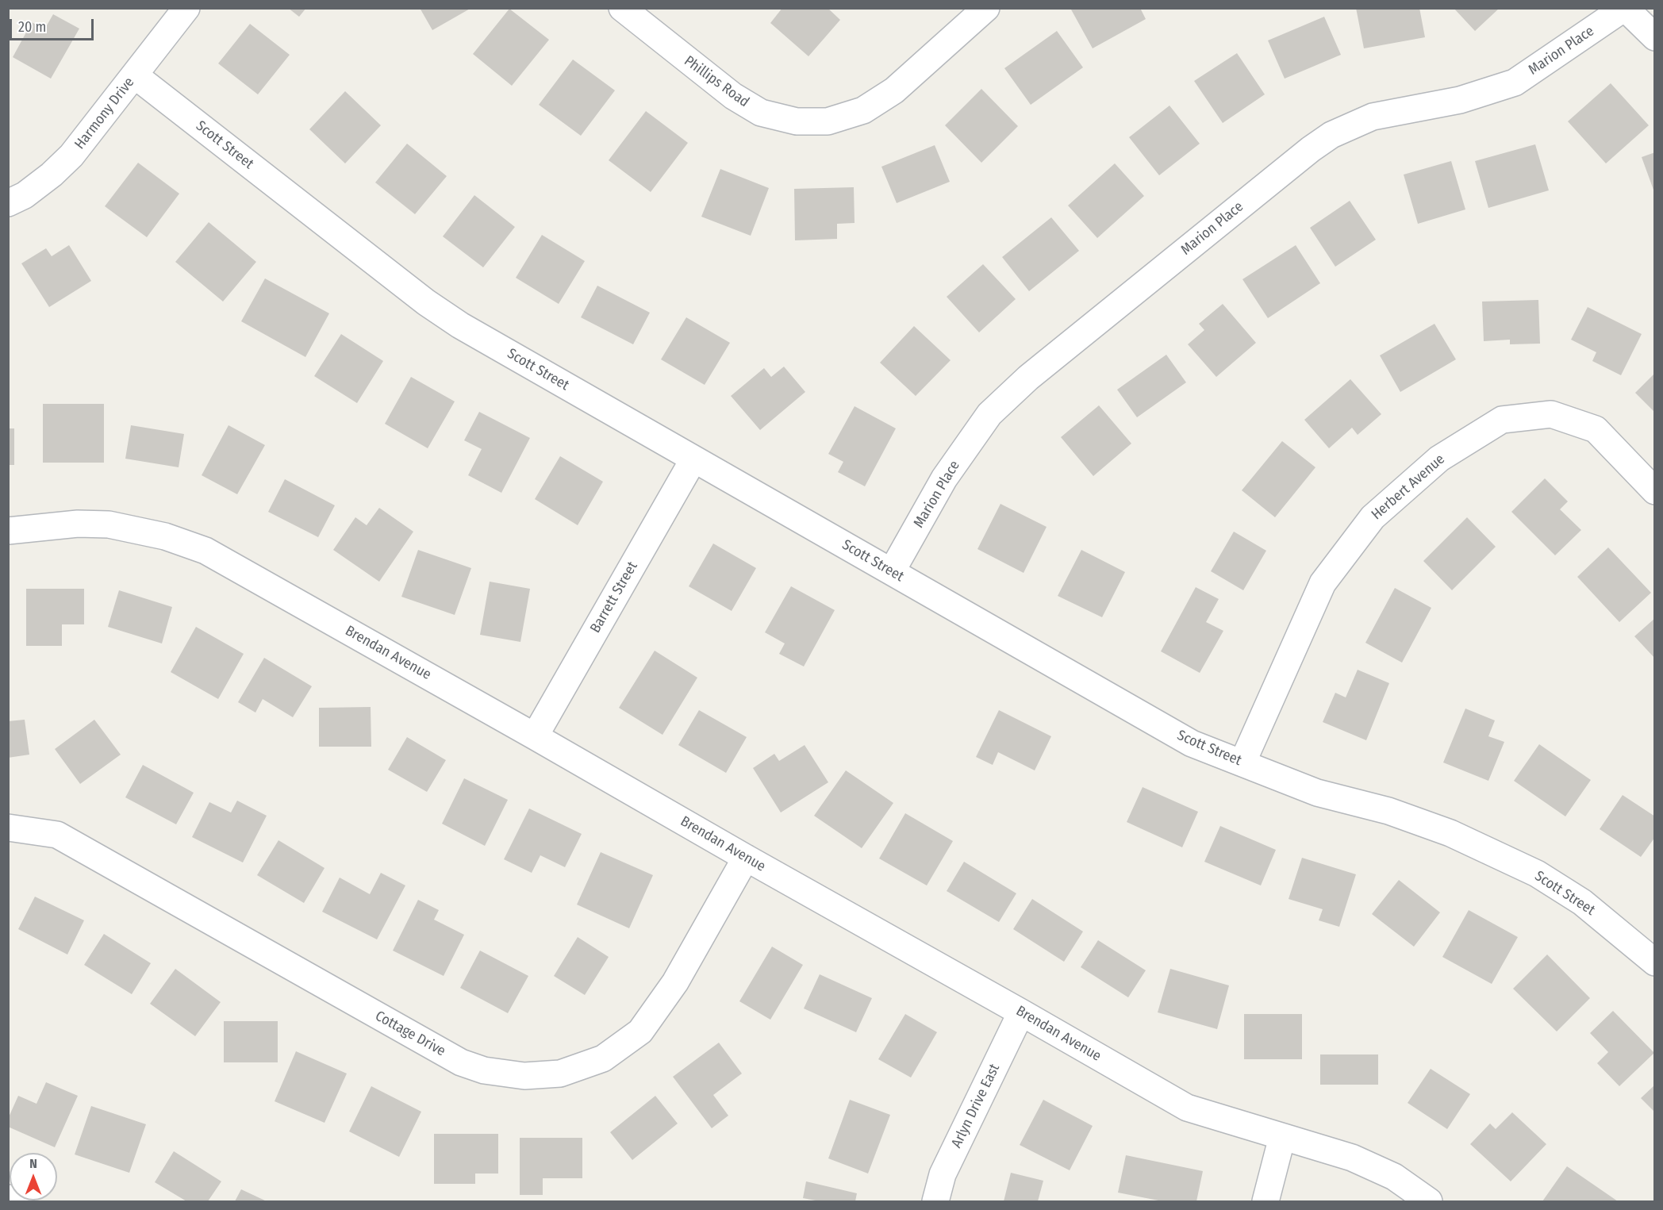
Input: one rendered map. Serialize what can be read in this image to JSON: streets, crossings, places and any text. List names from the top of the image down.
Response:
{
  "streets": {
    "street": [
      "Marion Place",
      "Phillips Road",
      "Harmony Drive",
      "Scott Street",
      "Herbert Avenue",
      "Barrett Street",
      "Brendan Avenue",
      "Cottage Drive",
      "Arlyn Drive East"
    ]
  },
  "crossings": [
    ["Marion Place", "Scott Street"],
    ["Harmony Drive", "Scott Street"],
    ["Scott Street", "Herbert Avenue"],
    ["Scott Street", "Barrett Street"],
    ["Barrett Street", "Brendan Avenue"],
    ["Brendan Avenue", "Cottage Drive"],
    ["Brendan Avenue", "Arlyn Drive East"]
  ],
  "scale_bar": "20 m",
  "north": "top"
}
